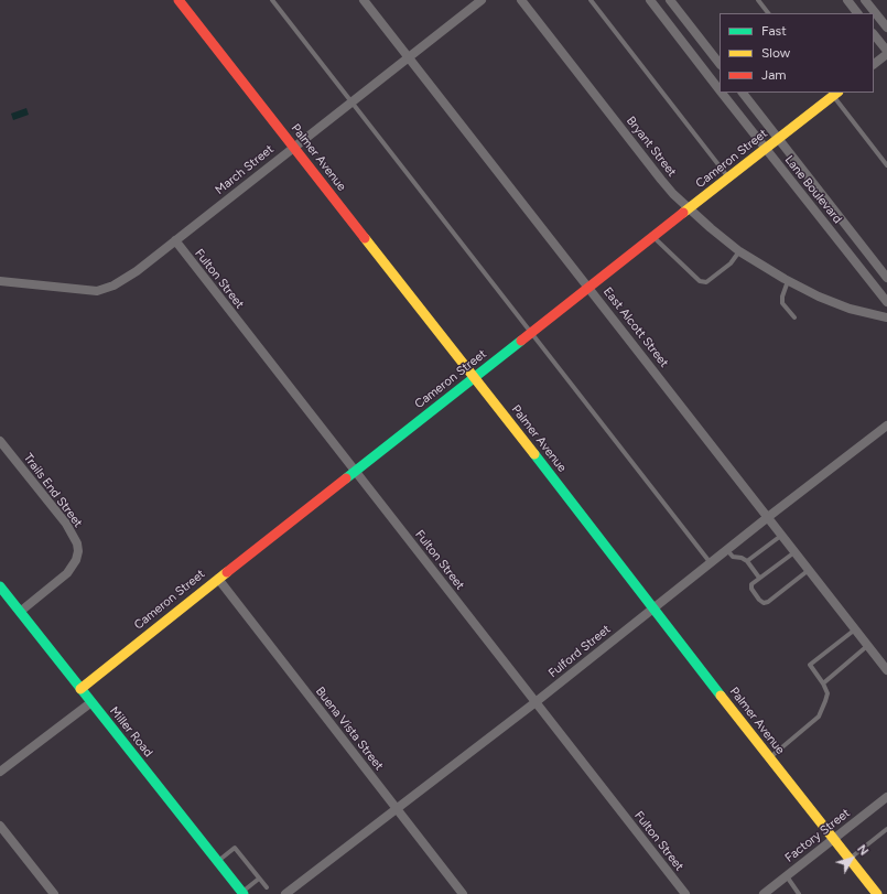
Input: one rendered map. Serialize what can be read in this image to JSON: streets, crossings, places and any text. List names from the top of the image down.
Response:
{
  "streets": {
    "street": [
      "Bryant Street",
      "Palmer Avenue",
      "Cameron Street",
      "March Street",
      "Lane Boulevard",
      "Fulton Street",
      "East Alcott Street",
      "Trails End Street",
      "Fulford Street",
      "Buena Vista Street",
      "Miller Road",
      "Factory Street"
    ]
  },
  "crossings": [
    ["Bryant Street", "Cameron Street"],
    ["Palmer Avenue", "Cameron Street"],
    ["Palmer Avenue", "March Street"],
    ["Palmer Avenue", "Fulford Street"],
    ["Palmer Avenue", "Factory Street"],
    ["Cameron Street", "Lane Boulevard"],
    ["Cameron Street", "Fulton Street"],
    ["Cameron Street", "East Alcott Street"],
    ["Cameron Street", "Buena Vista Street"],
    ["Cameron Street", "Miller Road"],
    ["March Street", "Fulton Street"],
    ["March Street", "East Alcott Street"],
    ["Fulton Street", "Fulford Street"],
    ["East Alcott Street", "Fulford Street"],
    ["Trails End Street", "Miller Road"],
    ["Fulford Street", "Buena Vista Street"]
  ],
  "legend": ["Fast", "Slow", "Jam"],
  "north": "top right"
}
